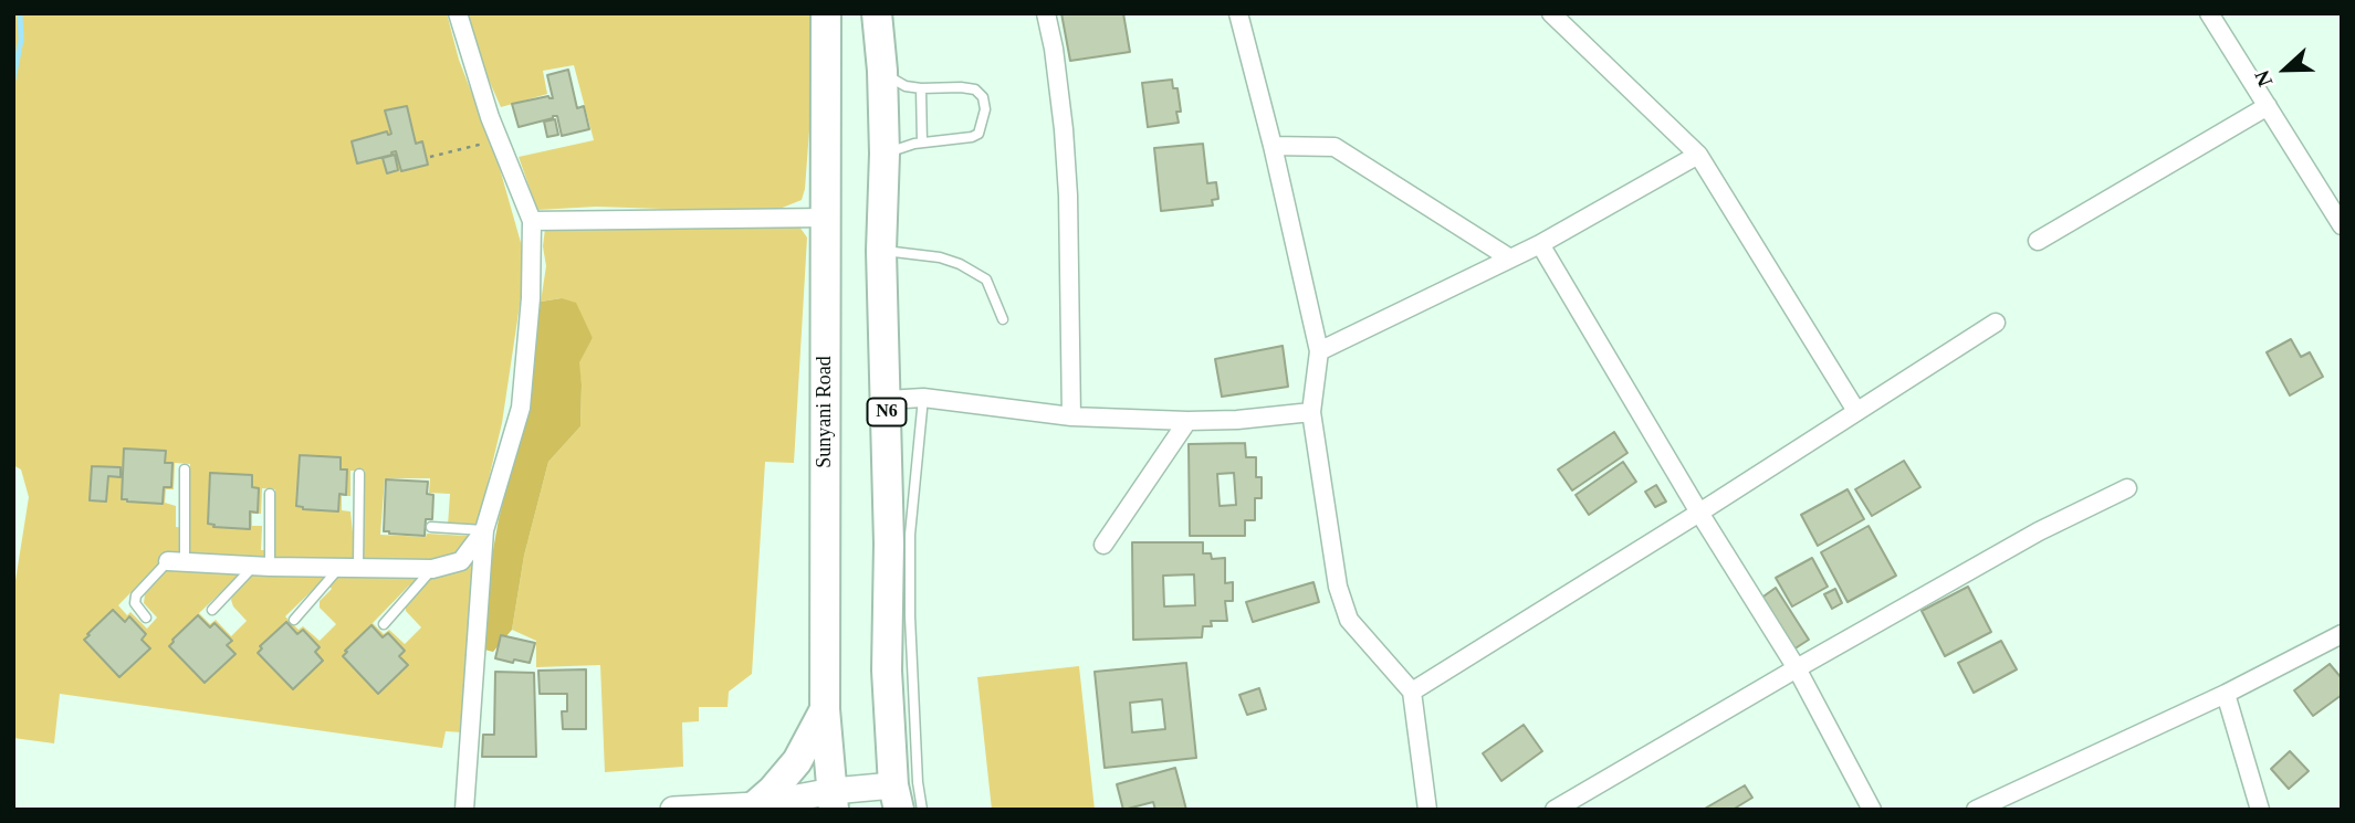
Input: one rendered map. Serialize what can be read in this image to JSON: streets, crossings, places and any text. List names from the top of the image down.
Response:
{
  "streets": {
    "main road": ["Sunyani Road", "N6"]
  },
  "north": "left"
}
